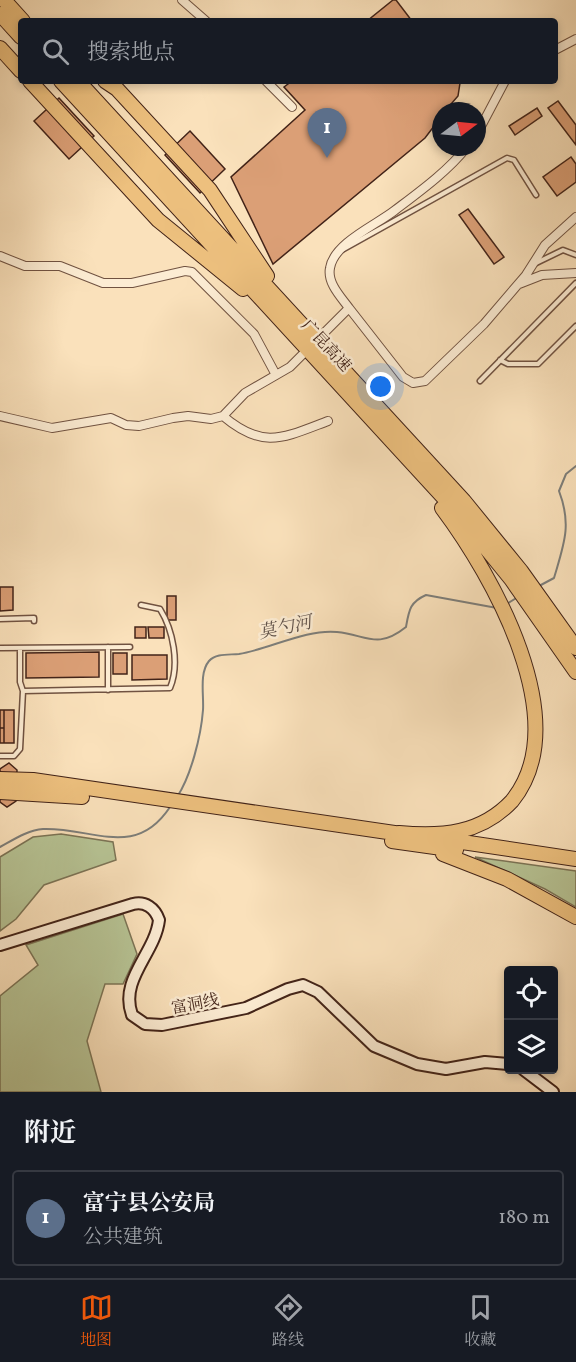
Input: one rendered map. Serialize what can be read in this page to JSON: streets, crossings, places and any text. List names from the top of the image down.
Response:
{
  "streets": {
    "highway": ["广昆高速"],
    "main road": ["富洞线"]
  },
  "water": ["莫勺河"],
  "north": "right",
  "page": {
    "search": "搜索地点",
    "pins": "1",
    "heading": "附近",
    "list": [
      {
        "mark": "1",
        "name": "富宁县公安局",
        "note": "公共建筑",
        "value": "180 m"
      }
    ],
    "nav": ["地图", "路线", "收藏"]
  }
}
